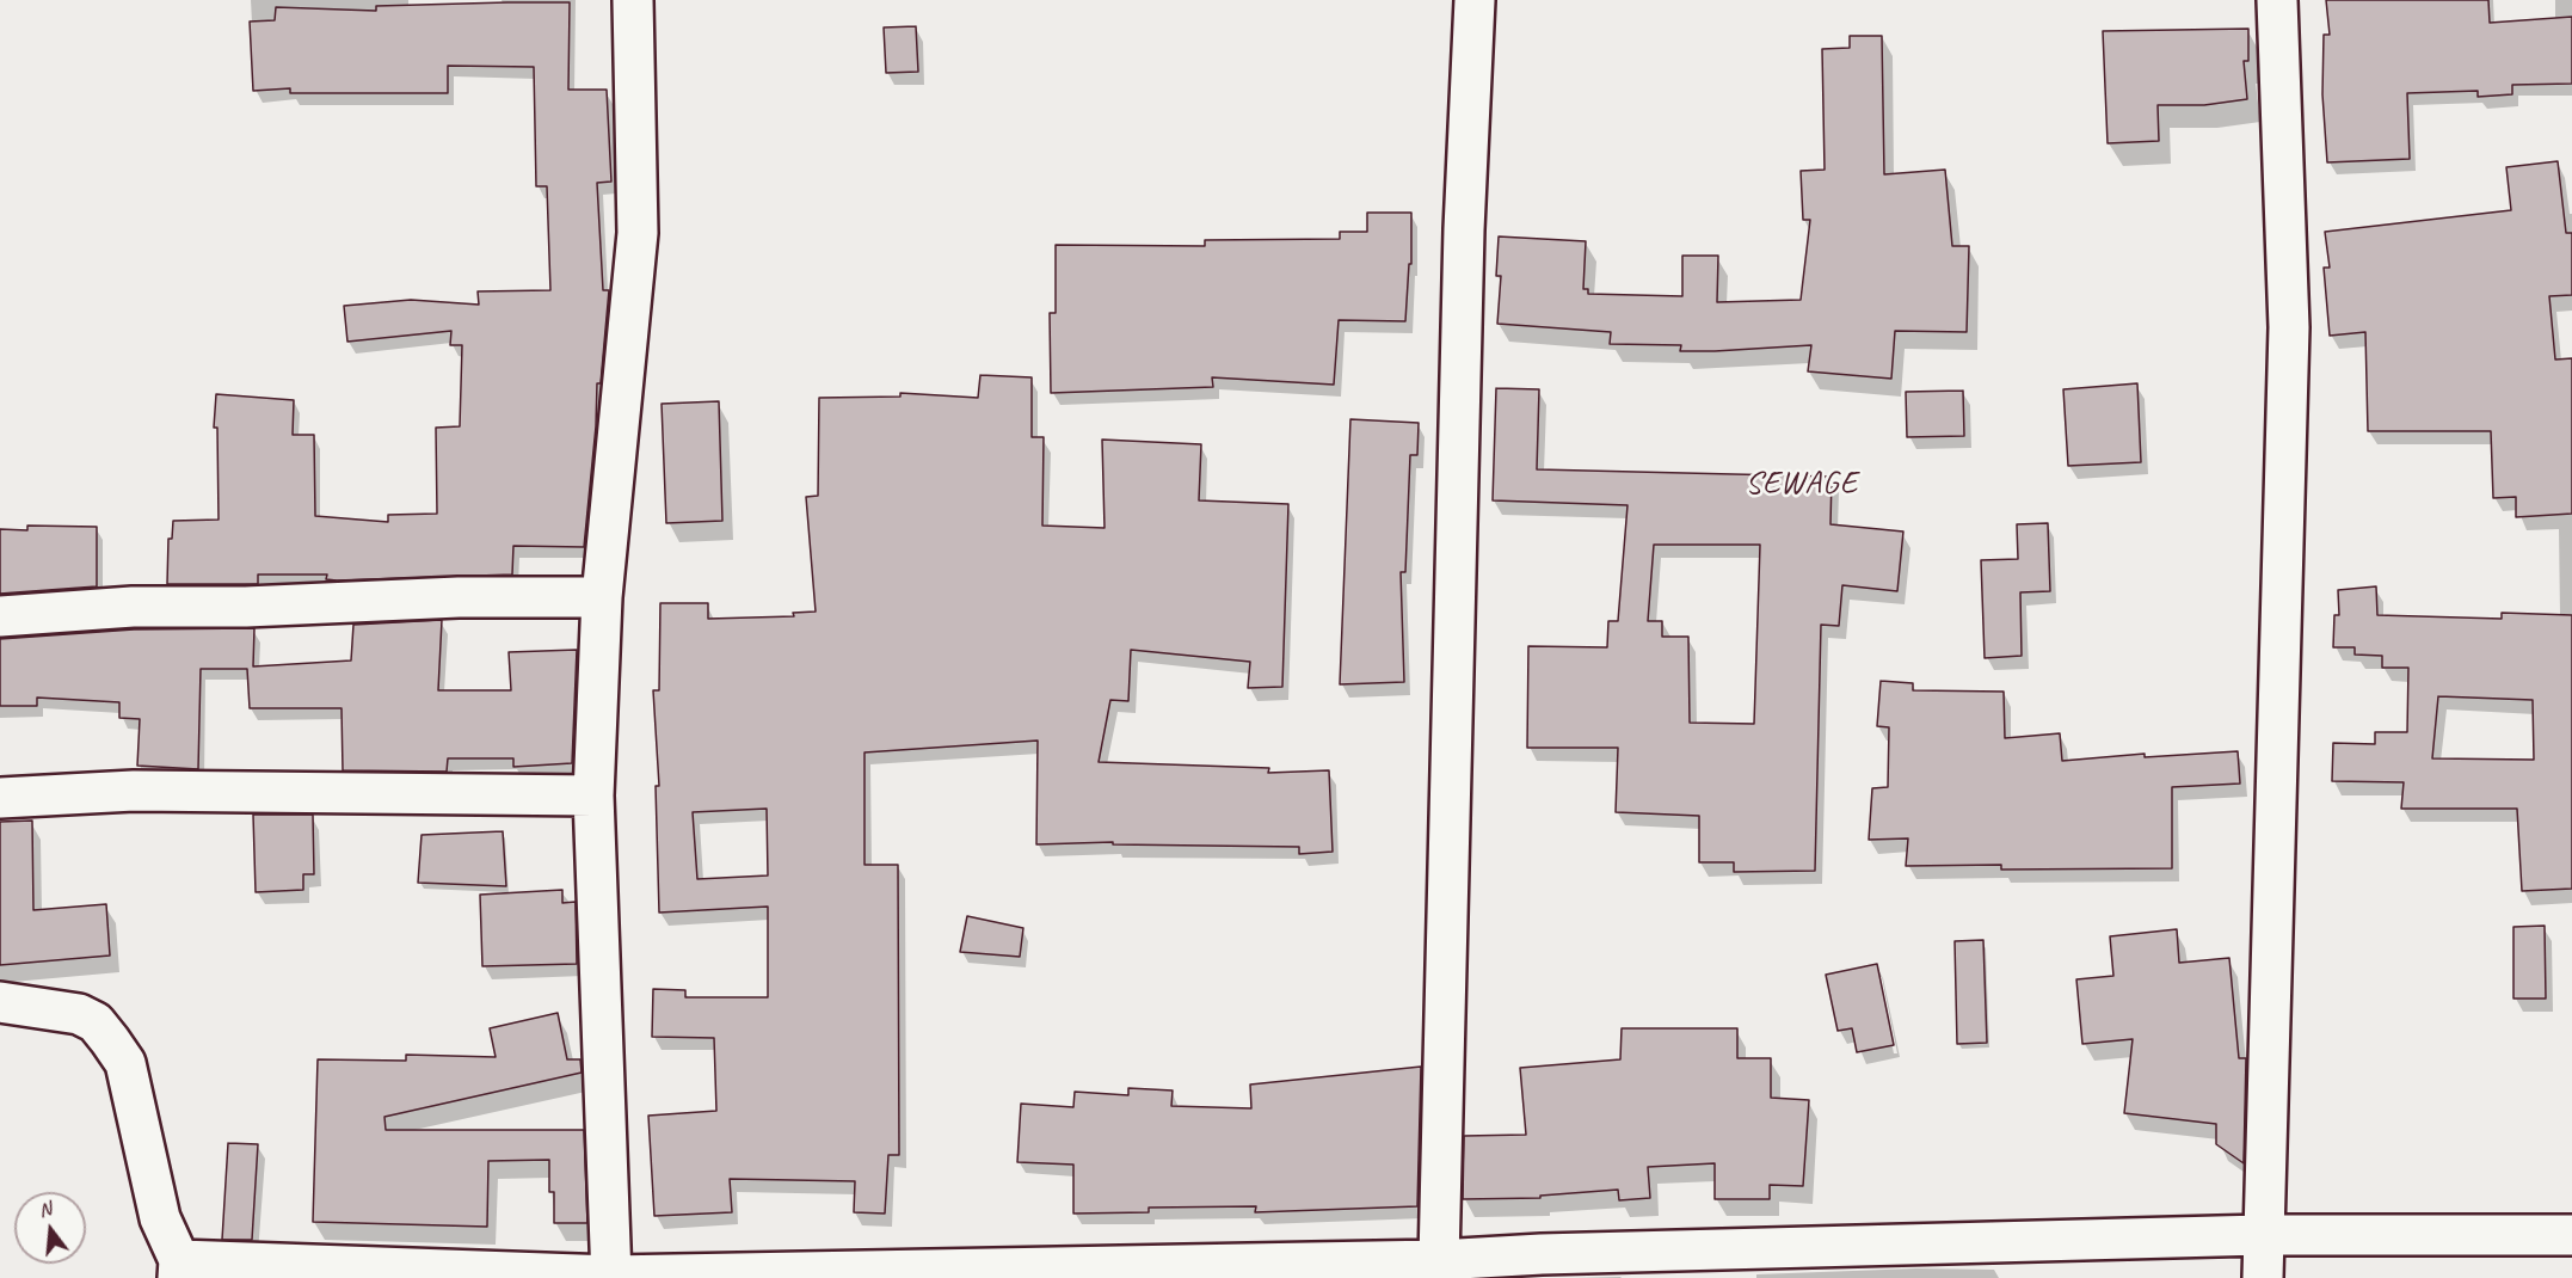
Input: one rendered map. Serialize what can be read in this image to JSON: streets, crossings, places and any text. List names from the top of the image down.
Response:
{
  "districts": ["SEWAGE"],
  "north": "top"
}
